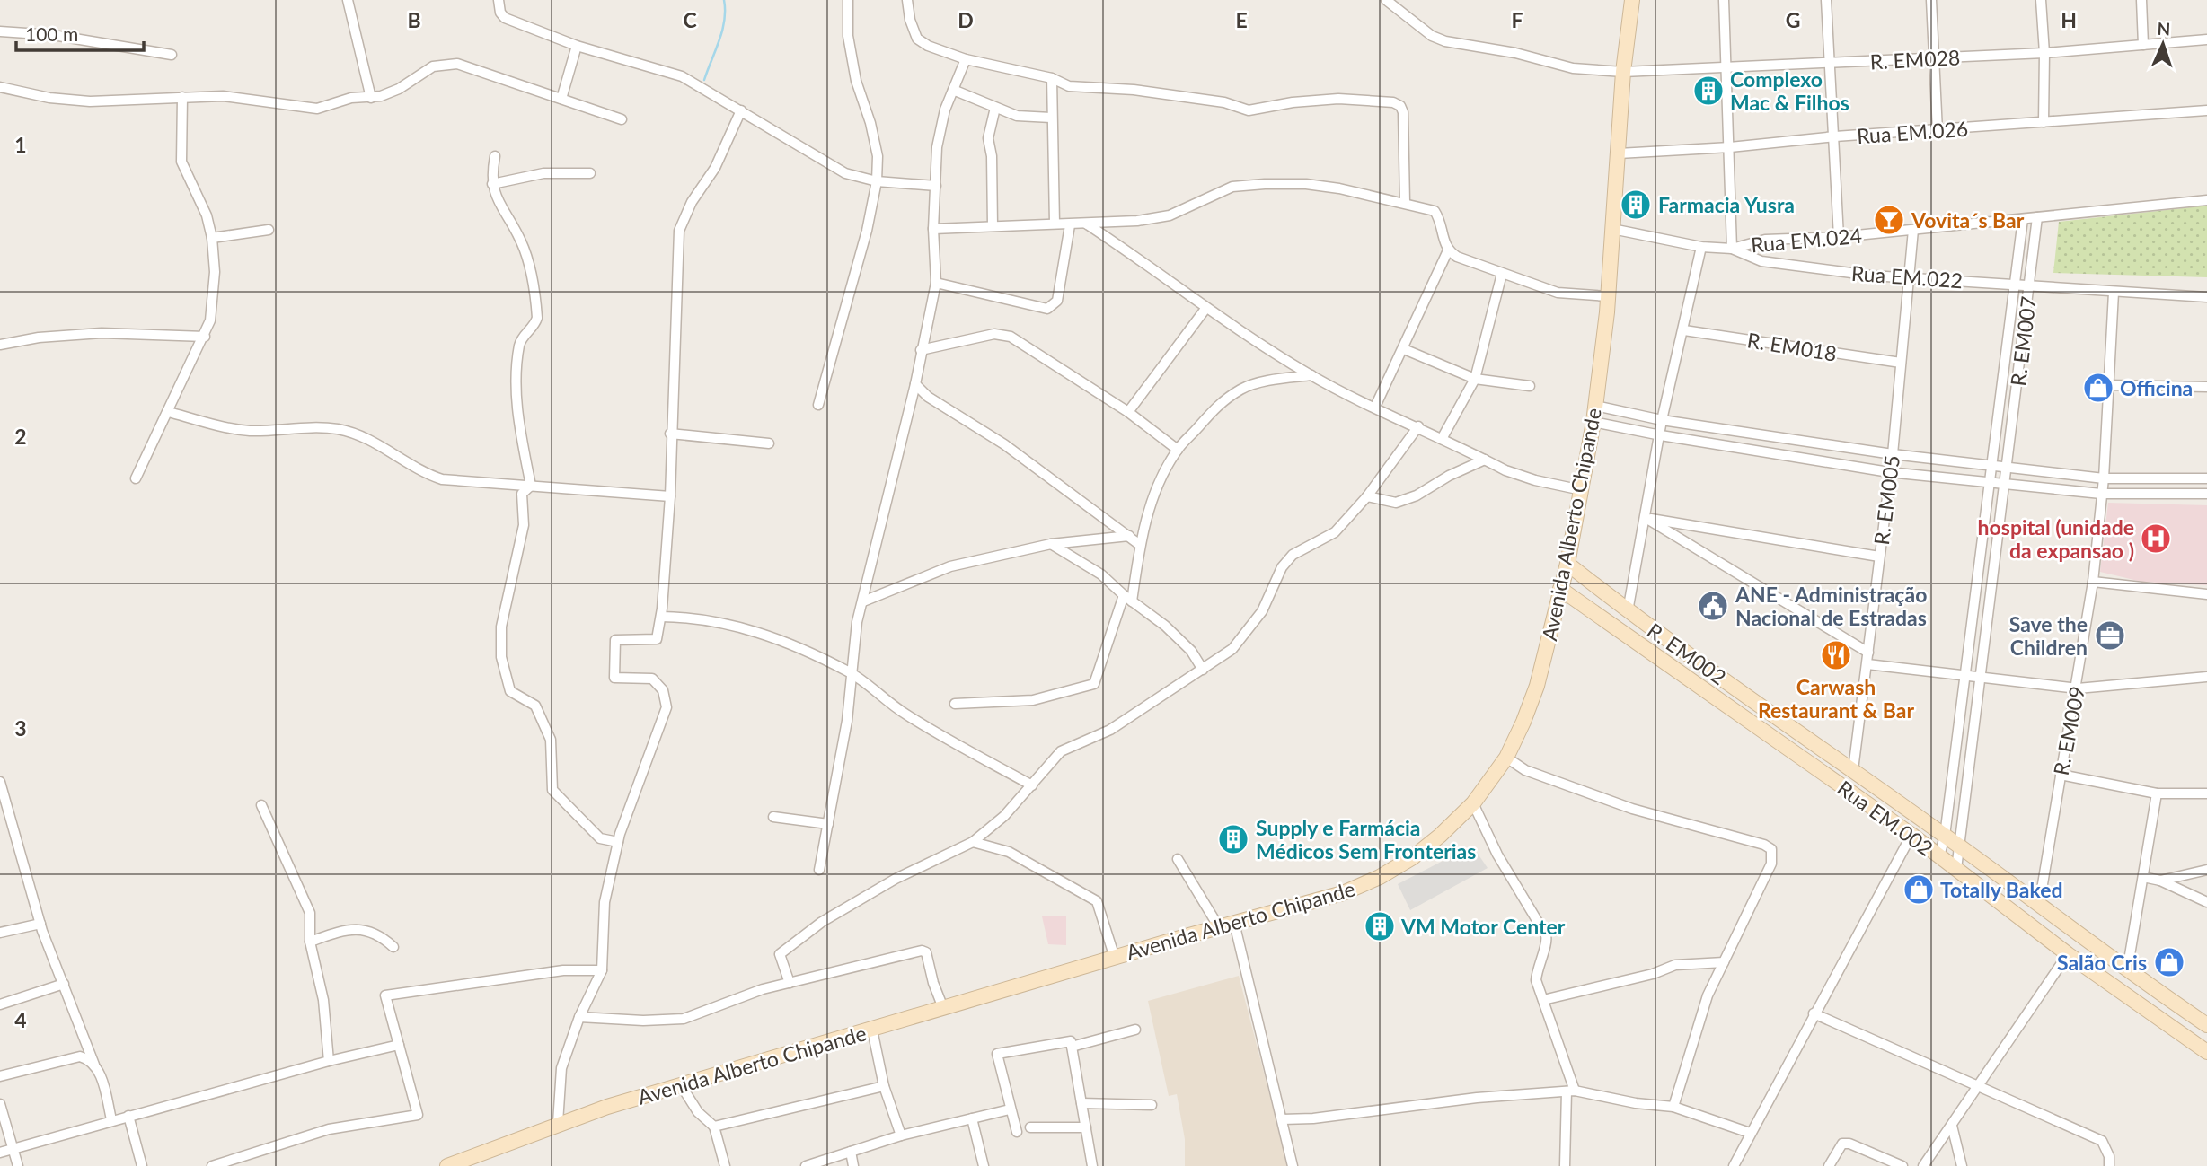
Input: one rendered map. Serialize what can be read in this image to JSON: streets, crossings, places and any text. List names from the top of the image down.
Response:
{
  "streets": {
    "main road": ["Avenida Alberto Chipande", "R. EM002", "Rua EM.002"],
    "street": [
      "R. EM028",
      "Rua EM.026",
      "Rua EM.024",
      "Rua EM.022",
      "R. EM007",
      "R. EM018",
      "R. EM005",
      "R. EM009"
    ]
  },
  "crossings": [
    ["R. EM028", "Rua EM.024"],
    ["R. EM028", "Avenida Alberto Chipande"],
    ["Rua EM.026", "Rua EM.024"],
    ["Rua EM.026", "Avenida Alberto Chipande"],
    ["Rua EM.024", "Rua EM.022"],
    ["Rua EM.024", "R. EM007"],
    ["Rua EM.024", "R. EM005"],
    ["Rua EM.022", "R. EM007"],
    ["Rua EM.022", "R. EM005"],
    ["Rua EM.022", "Avenida Alberto Chipande"],
    ["Rua EM.022", "R. EM009"],
    ["R. EM007", "R. EM002"],
    ["R. EM007", "Rua EM.002"],
    ["R. EM018", "R. EM005"],
    ["R. EM005", "R. EM002"],
    ["Avenida Alberto Chipande", "R. EM002"],
    ["Avenida Alberto Chipande", "Rua EM.002"],
    ["R. EM002", "R. EM009"]
  ],
  "places": {
    "building": [
      "Complexo Mac & Filhos",
      "Farmacia Yusra",
      "Supply e Farmácia Médicos Sem Fronterias",
      "VM Motor Center"
    ],
    "bar": ["Vovita´s Bar"],
    "shop": ["Officina", "Totally Baked", "Salão Cris"],
    "hospital": ["hospital (unidade da expansao )"],
    "public building": ["ANE - Administração Nacional de Estradas"],
    "office": ["Save the Children"],
    "restaurant": ["Carwash Restaurant & Bar"]
  },
  "scale_bar": "100 m",
  "north": "top",
  "grid": {
    "columns": [
      "B",
      "C",
      "D",
      "E",
      "F",
      "G",
      "H"
    ],
    "rows": [
      "1",
      "2",
      "3",
      "4"
    ]
  }
}
